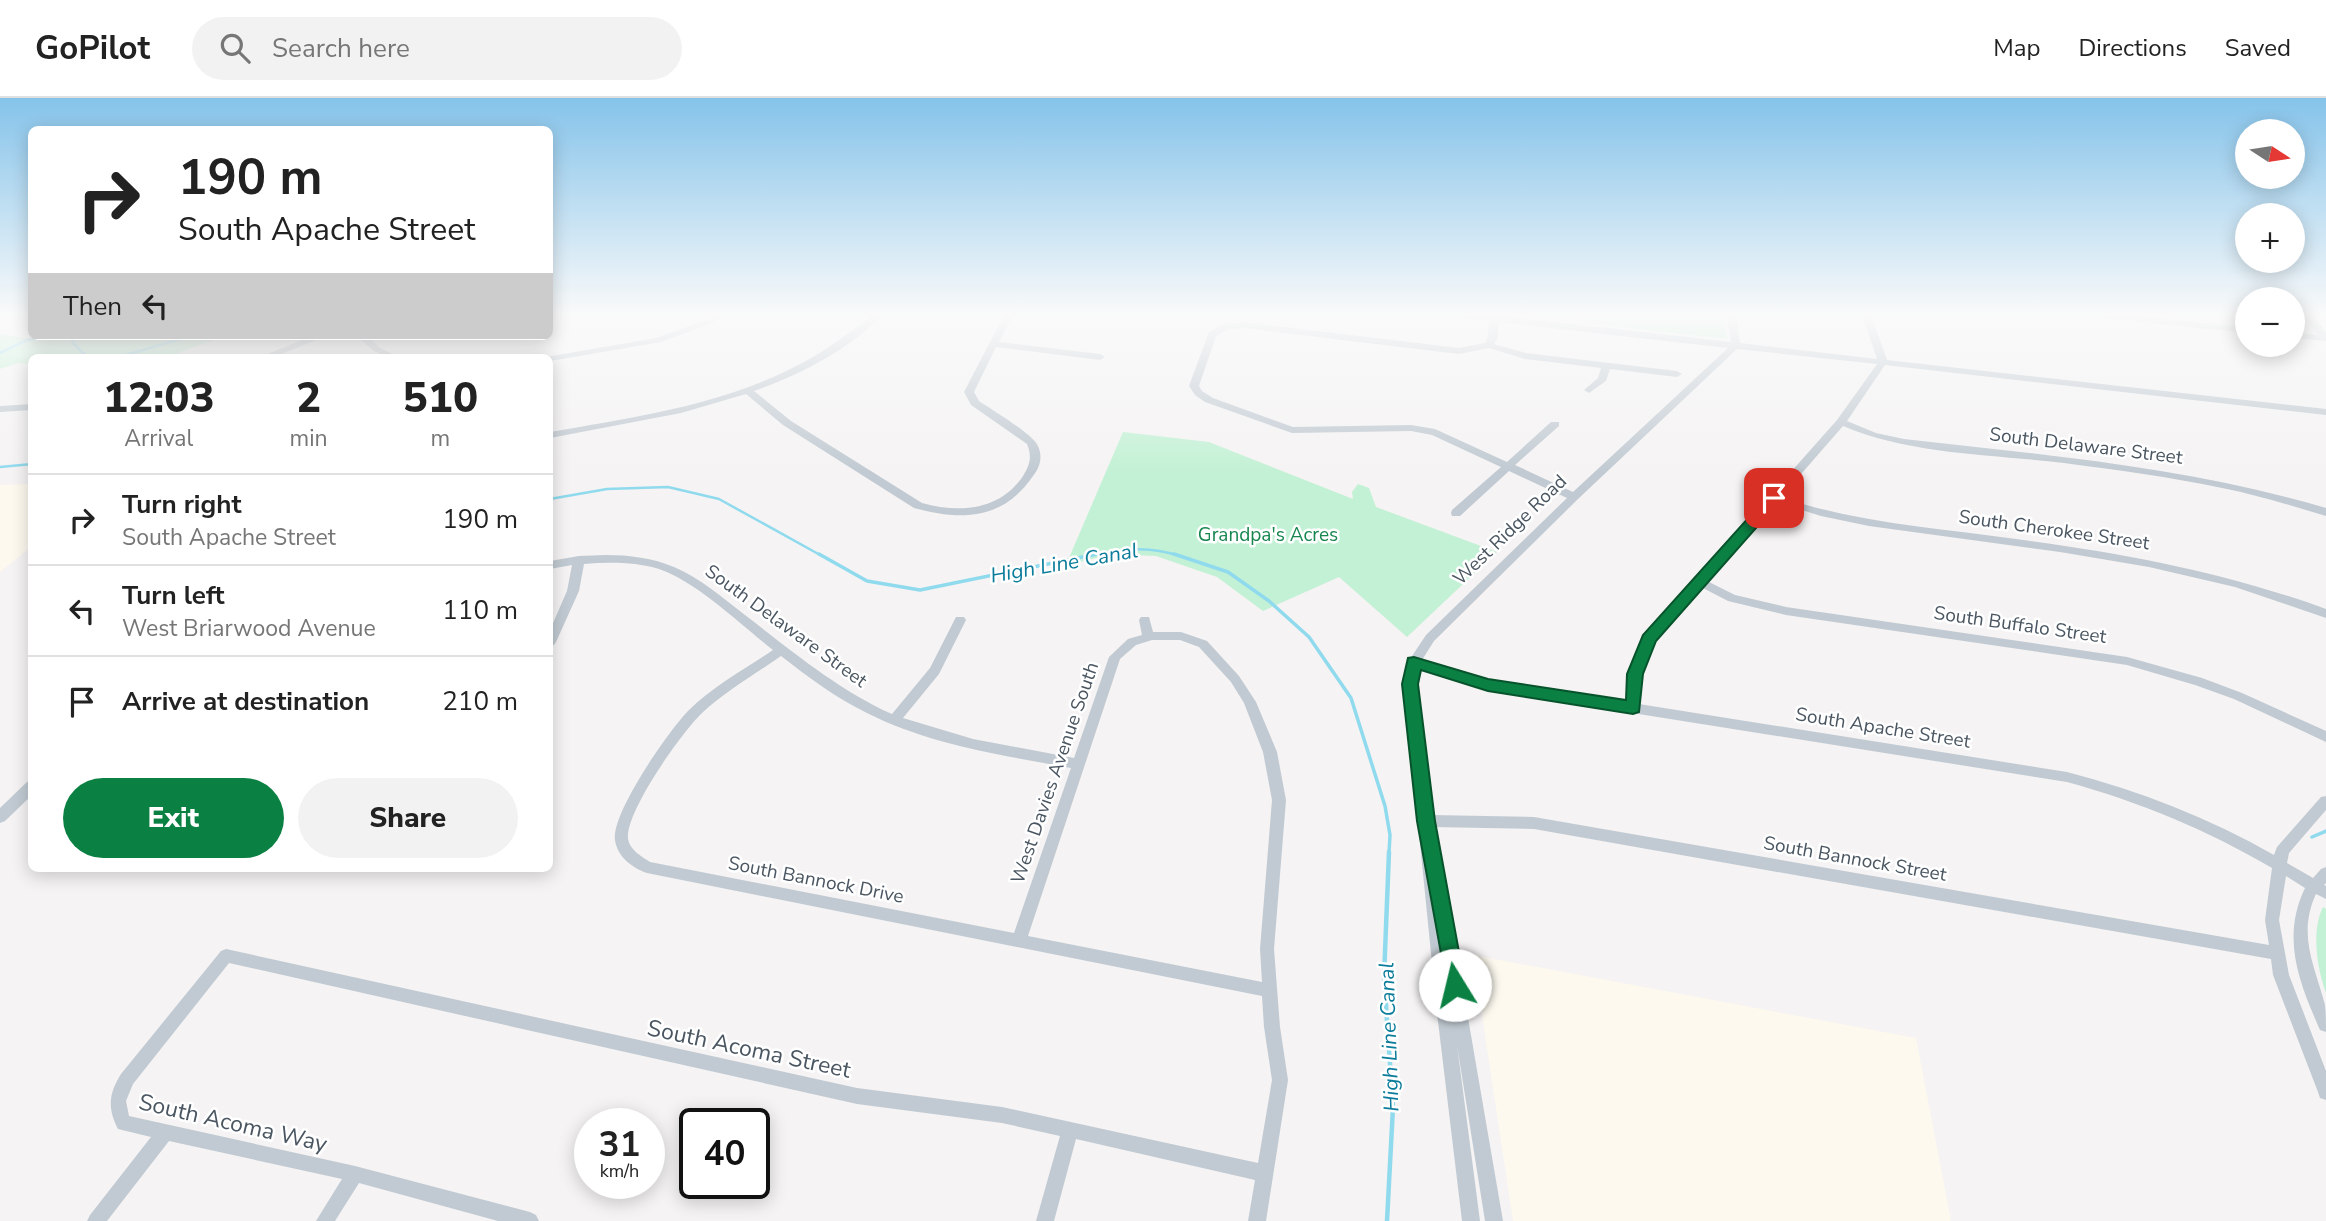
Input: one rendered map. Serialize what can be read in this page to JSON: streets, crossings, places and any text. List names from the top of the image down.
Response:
{
  "streets": {
    "street": [
      "South Delaware Street",
      "West Ridge Road",
      "South Cherokee Street",
      "South Buffalo Street",
      "South Apache Street",
      "West Davies Avenue South",
      "South Bannock Street",
      "South Bannock Drive",
      "South Acoma Street",
      "South Acoma Way"
    ]
  },
  "crossings": [
    ["South Delaware Street", "West Davies Avenue South"],
    ["South Delaware Street", "South Bannock Drive"],
    ["West Ridge Road", "South Apache Street"],
    ["West Davies Avenue South", "South Bannock Drive"],
    ["South Acoma Street", "South Acoma Way"]
  ],
  "water": ["High Line Canal"],
  "parks": ["Grandpa's Acres"],
  "north": "right",
  "page": {
    "header": "GoPilot",
    "search": "Search here",
    "nav": ["Map", "Directions", "Saved"],
    "map_buttons": ["+", "−"],
    "turn": ["190 m", "South Apache Street"],
    "then": "Then",
    "eta": [
      "12:03",
      "Arrival",
      "2",
      "min",
      "510",
      "m"
    ],
    "list": [
      {
        "name": "Turn right",
        "note": "South Apache Street",
        "value": "190 m"
      },
      {
        "name": "Turn left",
        "note": "West Briarwood Avenue",
        "value": "110 m"
      },
      {
        "name": "Arrive at destination",
        "value": "210 m"
      }
    ],
    "buttons": ["Exit", "Share"],
    "speed": "31 km/h",
    "limit": "40"
  }
}
